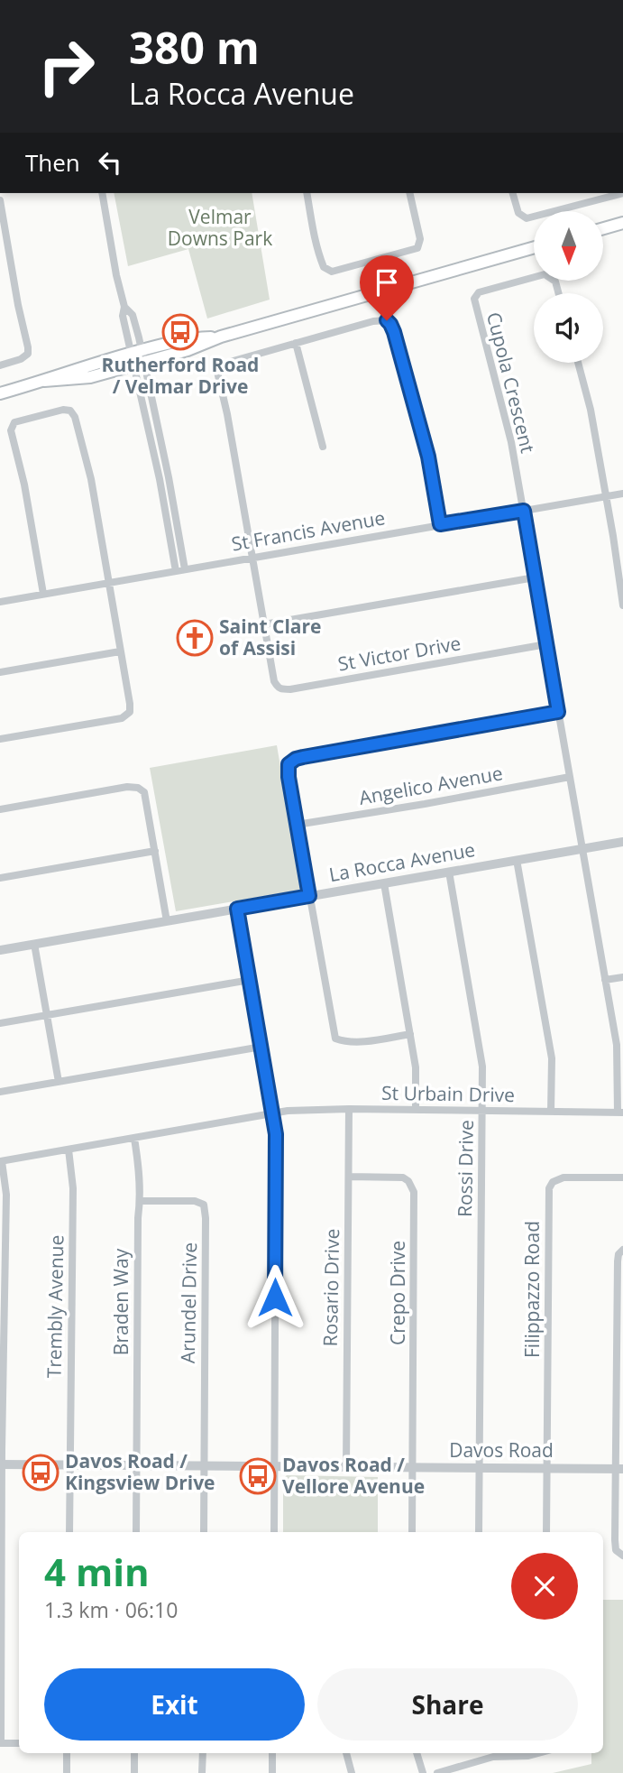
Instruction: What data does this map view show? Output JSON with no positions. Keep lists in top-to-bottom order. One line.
{"streets":{"street":["Cupola Crescent","St Francis Avenue","St Victor Drive","Angelico Avenue","La Rocca Avenue","St Urbain Drive","Rossi Drive","Rosario Drive","Filippazzo Road","Crepo Drive","Braden Way","Arundel Drive","Trembly Avenue","Davos Road"]},"crossings":[["Cupola Crescent","St Francis Avenue"],["St Francis Avenue","St Victor Drive"],["La Rocca Avenue","Rossi Drive"],["St Urbain Drive","Rossi Drive"],["St Urbain Drive","Rosario Drive"],["St Urbain Drive","Braden Way"],["St Urbain Drive","Trembly Avenue"],["Rossi Drive","Davos Road"],["Rosario Drive","Crepo Drive"],["Rosario Drive","Davos Road"],["Filippazzo Road","Davos Road"],["Crepo Drive","Davos Road"],["Braden Way","Arundel Drive"],["Braden Way","Davos Road"],["Arundel Drive","Davos Road"],["Trembly Avenue","Davos Road"]],"parks":["Velmar Downs Park"],"places":{"bus stop":["Rutherford Road / Velmar Drive","Davos Road / Kingsview Drive","Davos Road / Vellore Avenue"],"church":["Saint Clare of Assisi"]},"north":"bottom","page":{"turn":["380 m","La Rocca Avenue"],"then":"Then","heading":["4 min","1.3 km · 06:10"],"buttons":["Exit","Share"]}}
